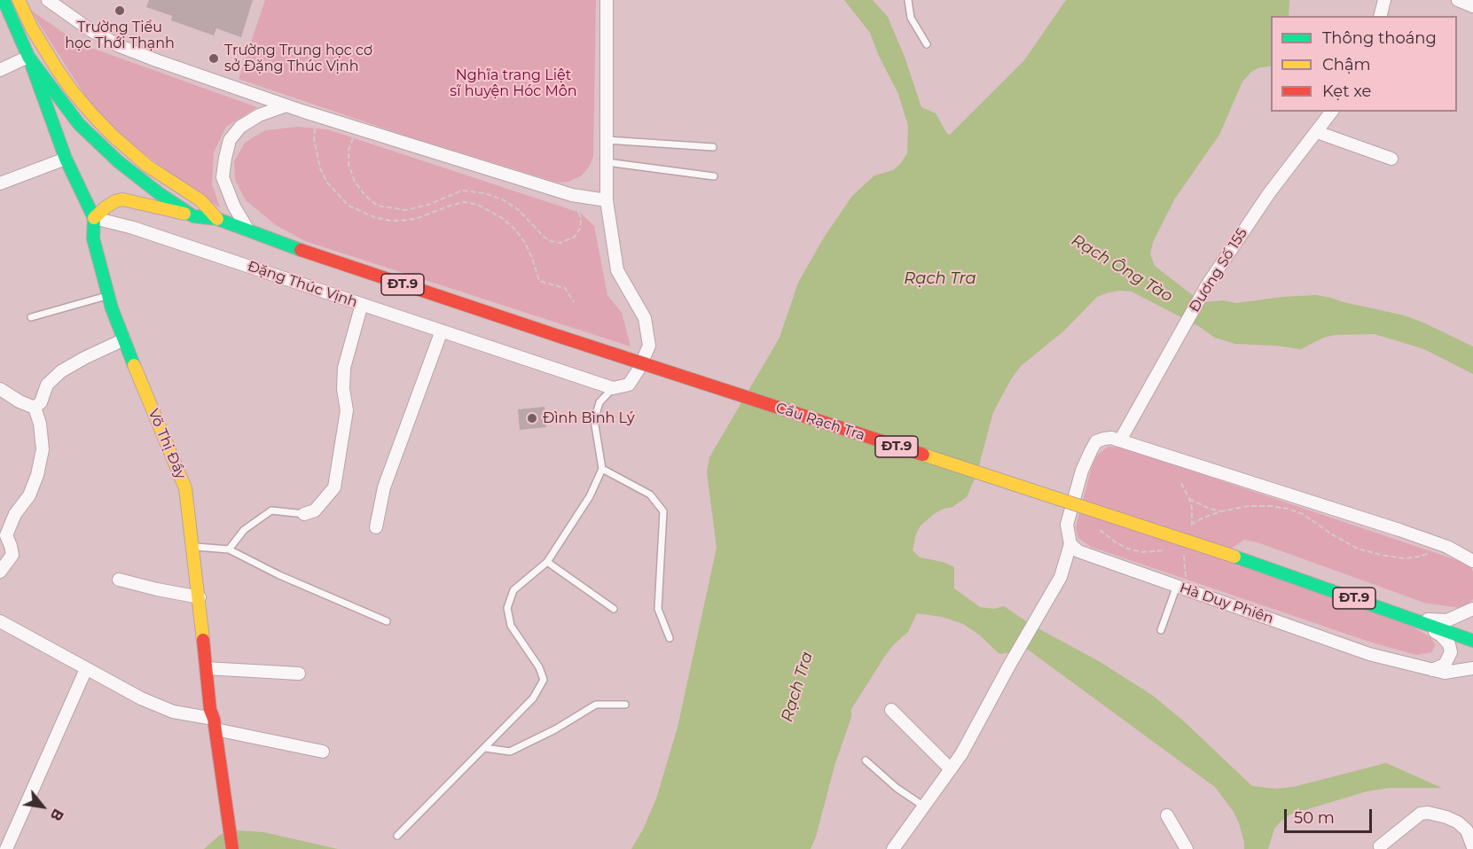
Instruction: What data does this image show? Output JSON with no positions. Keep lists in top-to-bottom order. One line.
{"streets":{"main road":["ĐT.9","Cầu Rạch Tra","Võ Thị Đầy"],"street":["Đương Số 155","Đặng Thúc Vịnh","Hà Duy Phiên"]},"crossings":[["Đặng Thúc Vịnh","Võ Thị Đầy"],["ĐT.9","Cầu Rạch Tra"],["ĐT.9","Võ Thị Đầy"]],"water":["Rạch Ông Tào","Rạch Tra"],"parks":["Nghĩa trang Liệt sĩ huyện Hóc Môn"],"places":["Trường Tiểu học Thới Thạnh","Trường Trung học cơ sở Đặng Thúc Vịnh","Đình Bình Lý"],"legend":["Thông thoáng","Chậm","Kẹt xe"],"scale_bar":"50 m","north":"bottom right"}
